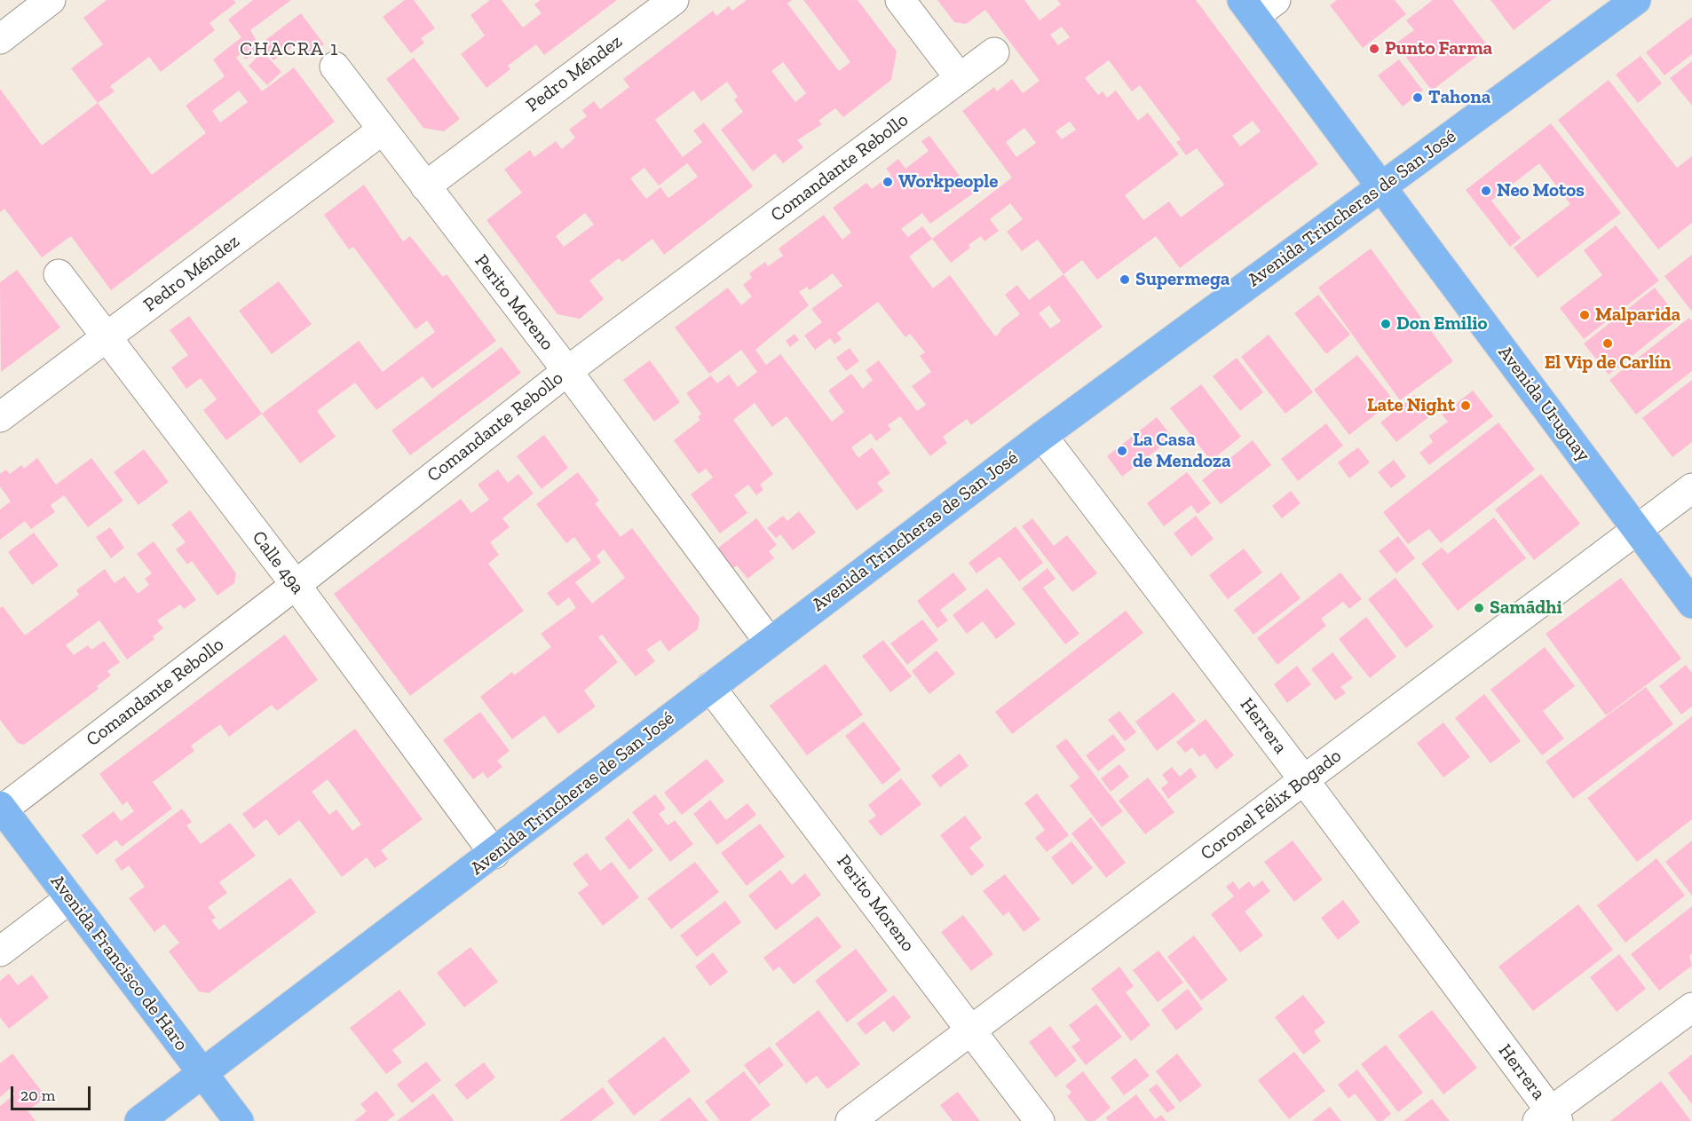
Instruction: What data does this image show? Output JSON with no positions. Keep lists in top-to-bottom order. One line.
{"streets":{"main road":["Avenida Trincheras de San José","Avenida Uruguay","Avenida Francisco de Haro"],"street":["Pedro Méndez","Comandante Rebollo","Perito Moreno","Calle 49a","Herrera","Coronel Félix Bogado"]},"crossings":[["Pedro Méndez","Perito Moreno"],["Pedro Méndez","Calle 49a"],["Comandante Rebollo","Perito Moreno"],["Comandante Rebollo","Calle 49a"],["Comandante Rebollo","Avenida Francisco de Haro"],["Avenida Trincheras de San José","Perito Moreno"],["Avenida Trincheras de San José","Avenida Uruguay"],["Avenida Trincheras de San José","Calle 49a"],["Avenida Trincheras de San José","Herrera"],["Avenida Trincheras de San José","Avenida Francisco de Haro"],["Perito Moreno","Coronel Félix Bogado"],["Avenida Uruguay","Coronel Félix Bogado"],["Herrera","Coronel Félix Bogado"]],"districts":["CHACRA 1"],"places":["Punto Farma","Tahona","Workpeople","Neo Motos","Supermega","Malparida","Don Emilio","El Vip de Carlín","Late Night","La Casa de Mendoza","Samãdhi"],"scale_bar":"20 m"}
